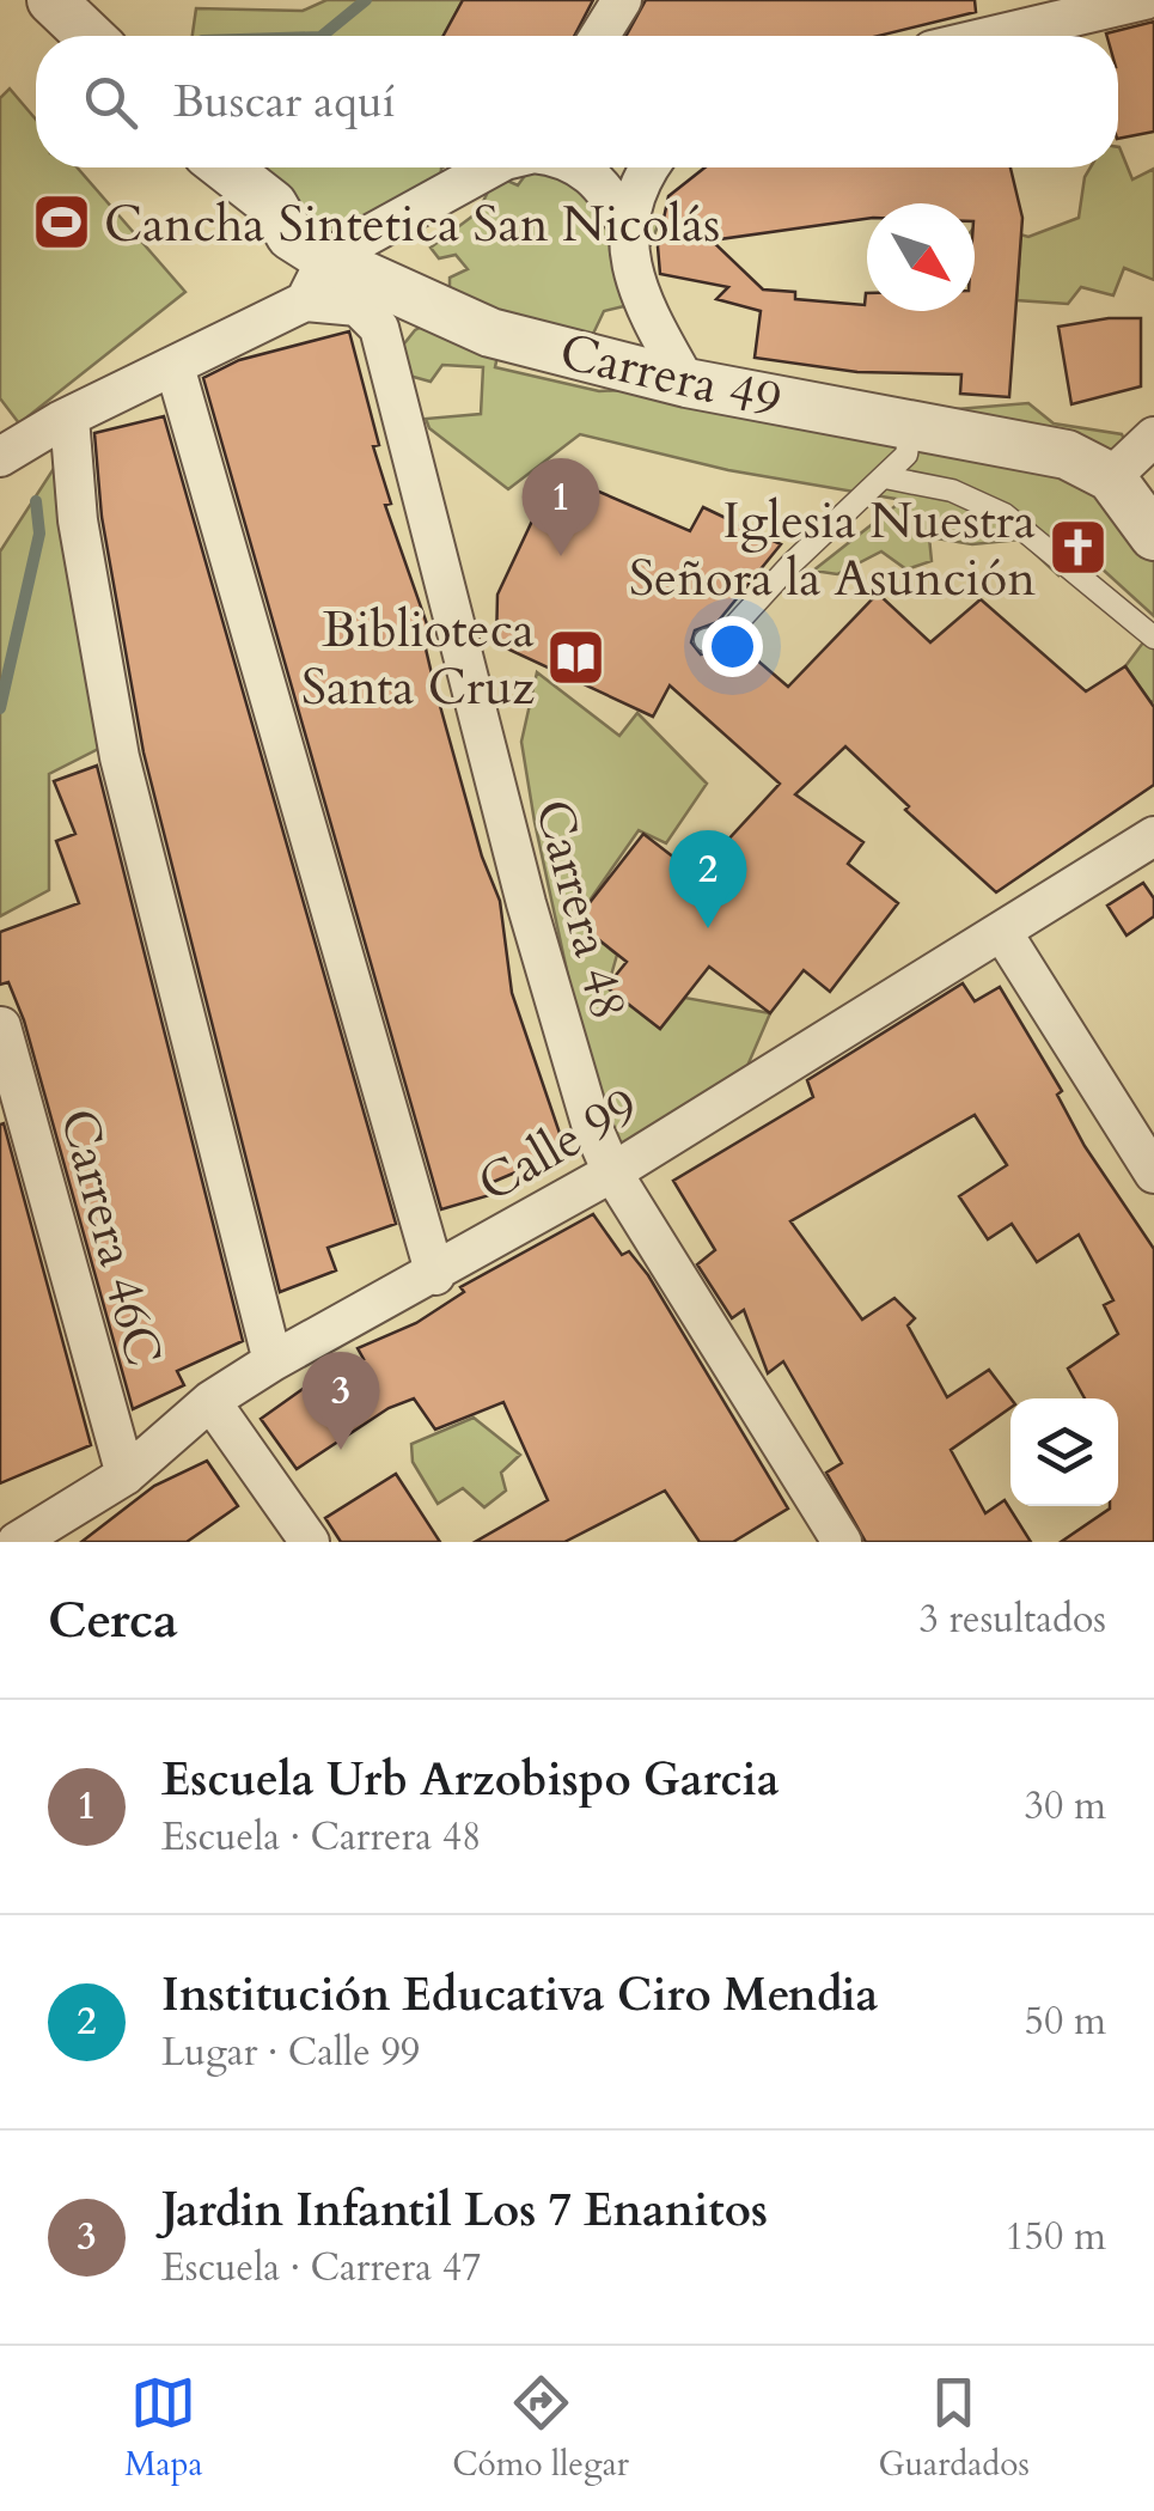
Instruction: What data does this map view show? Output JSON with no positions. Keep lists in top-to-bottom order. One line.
{"streets":{"street":["Carrera 49","Carrera 48","Calle 99","Carrera 46C"]},"crossings":[["Carrera 48","Calle 99"],["Calle 99","Carrera 46C"]],"places":{"sports":["Cancha Sintetica San Nicolás"],"church":["Iglesia Nuestra Señora la Asunción"],"library":["Biblioteca Santa Cruz"]},"north":"bottom right","page":{"search":"Buscar aquí","pins":["1","2","3"],"heading":["Cerca","3 resultados"],"list":[{"mark":"1","name":"Escuela Urb Arzobispo Garcia","note":"Escuela · Carrera 48","value":"30 m"},{"mark":"2","name":"Institución Educativa Ciro Mendia","note":"Lugar · Calle 99","value":"50 m"},{"mark":"3","name":"Jardin Infantil Los 7 Enanitos","note":"Escuela · Carrera 47","value":"150 m"}],"nav":["Mapa","Cómo llegar","Guardados"]}}
